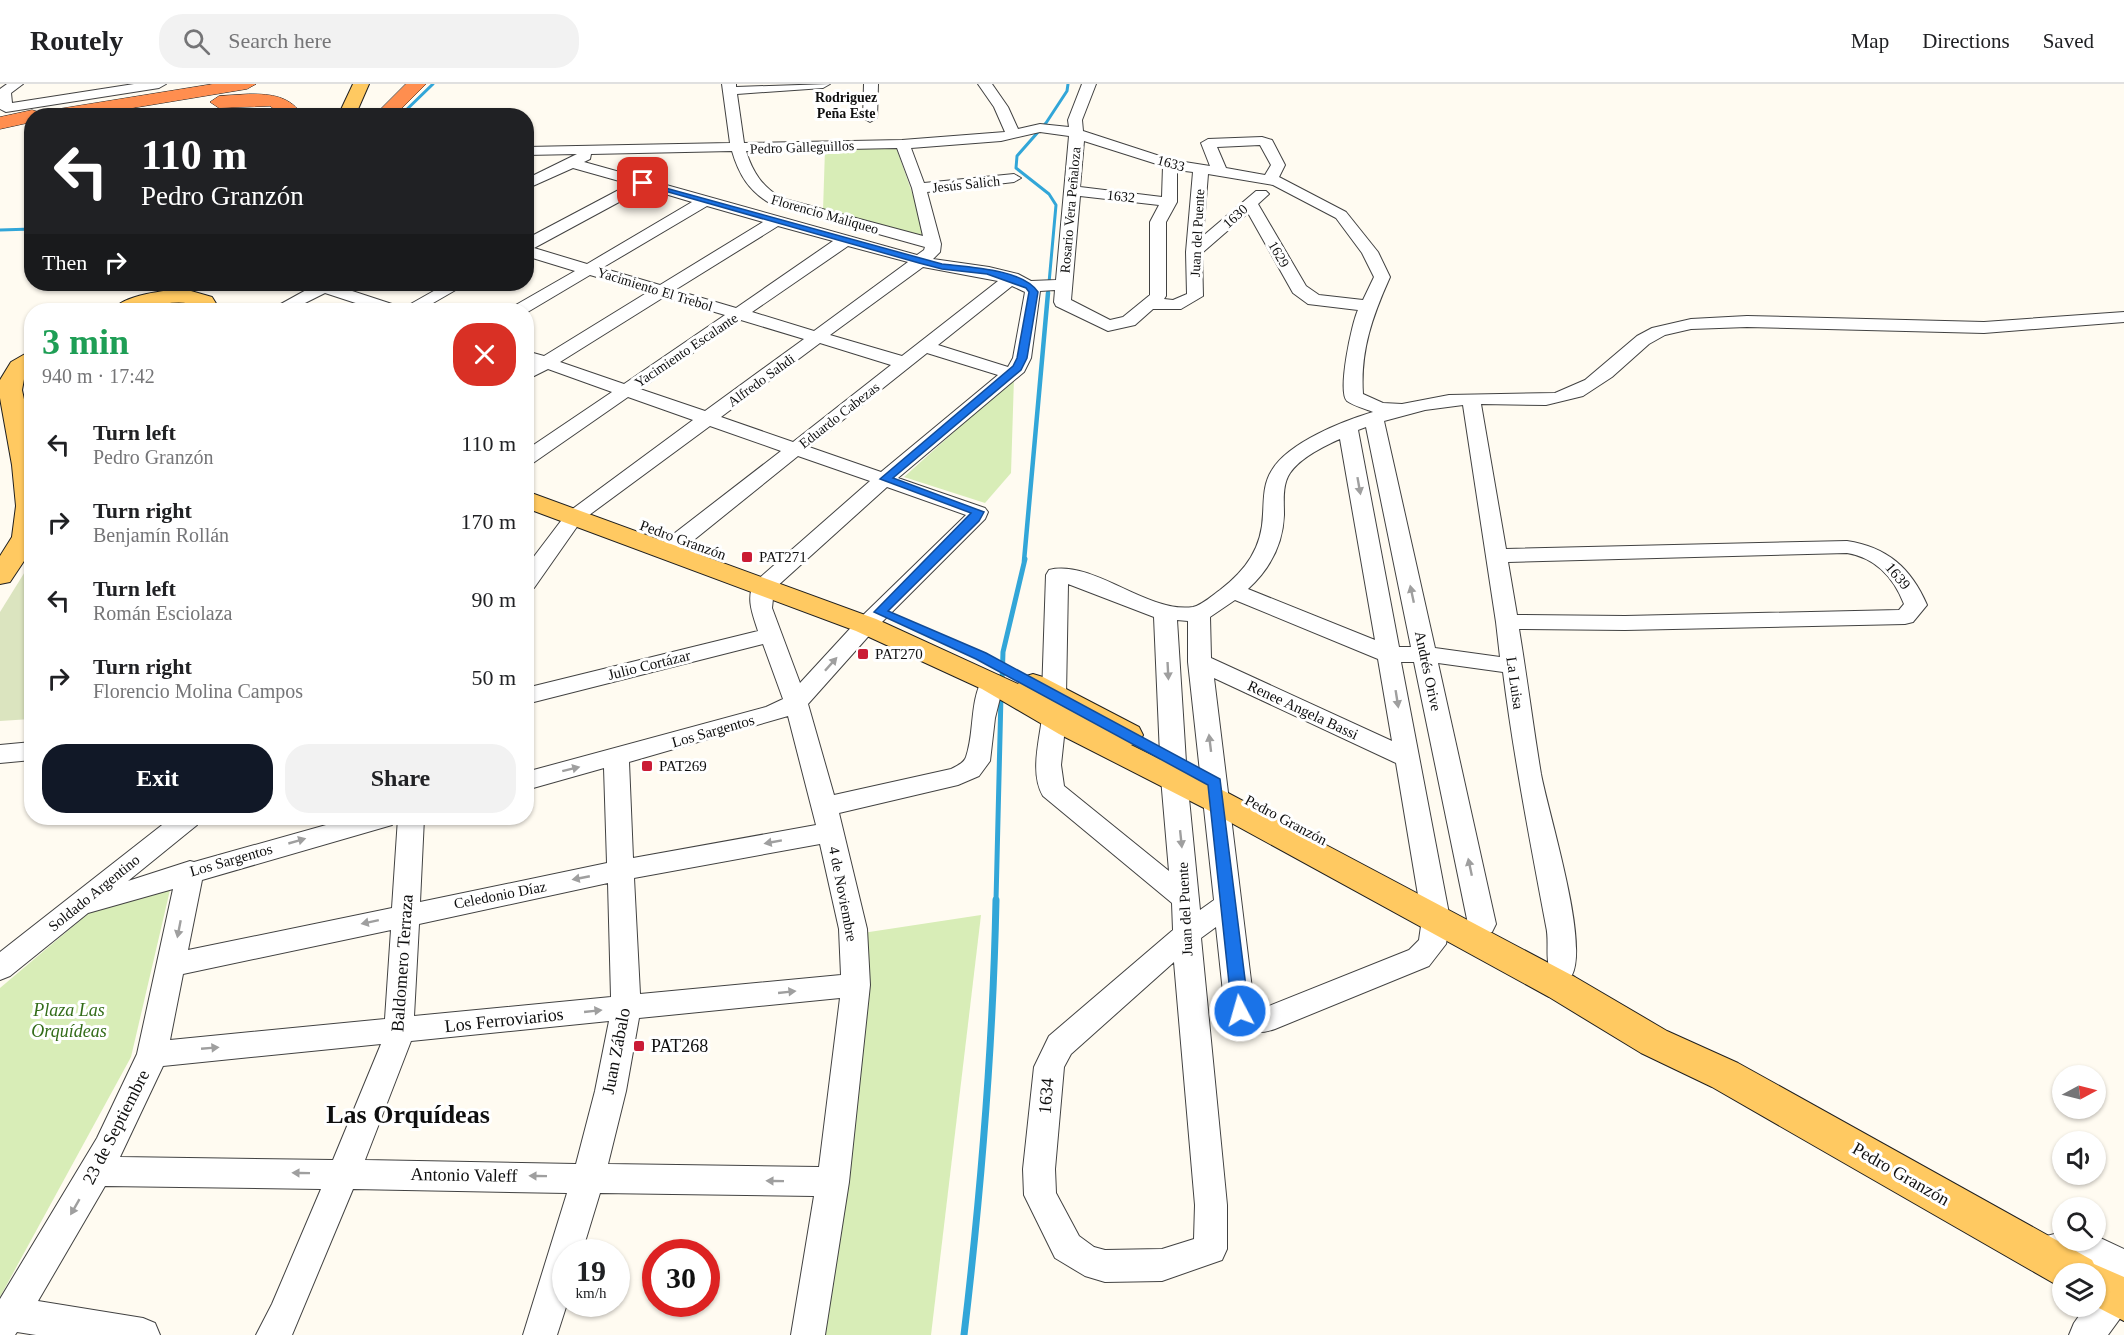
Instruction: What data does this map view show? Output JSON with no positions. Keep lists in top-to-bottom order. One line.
{"streets":{"main road":["Pedro Granzón"],"street":["Pedro Galleguillos","1633","Jesús Salich","1632","Rosario Vera Peñaloza","Florencio Maliqueo","1630","Juan del Puente","1629","Yacimiento El Trebol","Yacimiento Escalante","Alfredo Sahdi","Eduardo Cabezas","1639","Julio Cortázar","Andrés Orive","La Luisa","Renee Angela Bassi","Los Sargentos","Soldado Argentino","4 de Noviembre","Celedonio Díaz","Baldomero Terraza","Los Ferroviarios","Juan Zábalo","1634","23 de Septiembre","Antonio Valeff"]},"crossings":[["Pedro Galleguillos","1633"],["Pedro Galleguillos","Rosario Vera Peñaloza"],["Pedro Galleguillos","Florencio Maliqueo"],["1633","Rosario Vera Peñaloza"],["1633","1630"],["1633","Juan del Puente"],["1633","1629"],["1632","Rosario Vera Peñaloza"],["1632","Juan del Puente"],["Rosario Vera Peñaloza","Juan del Puente"],["Florencio Maliqueo","Alfredo Sahdi"],["1630","Juan del Puente"],["1630","1629"],["Juan del Puente","Pedro Granzón"],["Juan del Puente","1634"],["Yacimiento El Trebol","Yacimiento Escalante"],["Yacimiento El Trebol","Alfredo Sahdi"],["Yacimiento El Trebol","Eduardo Cabezas"],["Alfredo Sahdi","Pedro Granzón"],["Eduardo Cabezas","Pedro Granzón"],["Pedro Granzón","Andrés Orive"],["Pedro Granzón","La Luisa"],["Pedro Granzón","Los Sargentos"],["Pedro Granzón","4 de Noviembre"],["Pedro Granzón","Celedonio Díaz"],["1639","La Luisa"],["Julio Cortázar","4 de Noviembre"],["Los Sargentos","Soldado Argentino"],["Los Sargentos","4 de Noviembre"],["Los Sargentos","Juan Zábalo"],["Los Sargentos","23 de Septiembre"],["4 de Noviembre","Celedonio Díaz"],["4 de Noviembre","Los Ferroviarios"],["4 de Noviembre","Antonio Valeff"],["Celedonio Díaz","Baldomero Terraza"],["Celedonio Díaz","Juan Zábalo"],["Celedonio Díaz","23 de Septiembre"],["Baldomero Terraza","Los Ferroviarios"],["Baldomero Terraza","Antonio Valeff"],["Los Ferroviarios","Juan Zábalo"],["Los Ferroviarios","23 de Septiembre"],["Juan Zábalo","Antonio Valeff"],["23 de Septiembre","Antonio Valeff"]],"one_way":["Los Sargentos","Celedonio Díaz","Los Ferroviarios","23 de Septiembre","Antonio Valeff"],"districts":["Rodriguez Peña Este","Las Orquídeas"],"parks":["Plaza Las Orquídeas"],"places":{"transit":["PAT271","PAT270","PAT269","PAT268"]},"north":"right","page":{"header":"Routely","search":"Search here","nav":["Map","Directions","Saved"],"turn":["110 m","Pedro Granzón"],"then":"Then","heading":["3 min","940 m · 17:42"],"list":[{"name":"Turn left","note":"Pedro Granzón","value":"110 m"},{"name":"Turn right","note":"Benjamín Rollán","value":"170 m"},{"name":"Turn left","note":"Román Esciolaza","value":"90 m"},{"name":"Turn right","note":"Florencio Molina Campos","value":"50 m"}],"buttons":["Exit","Share"],"speed":"19 km/h","limit":"30"}}
